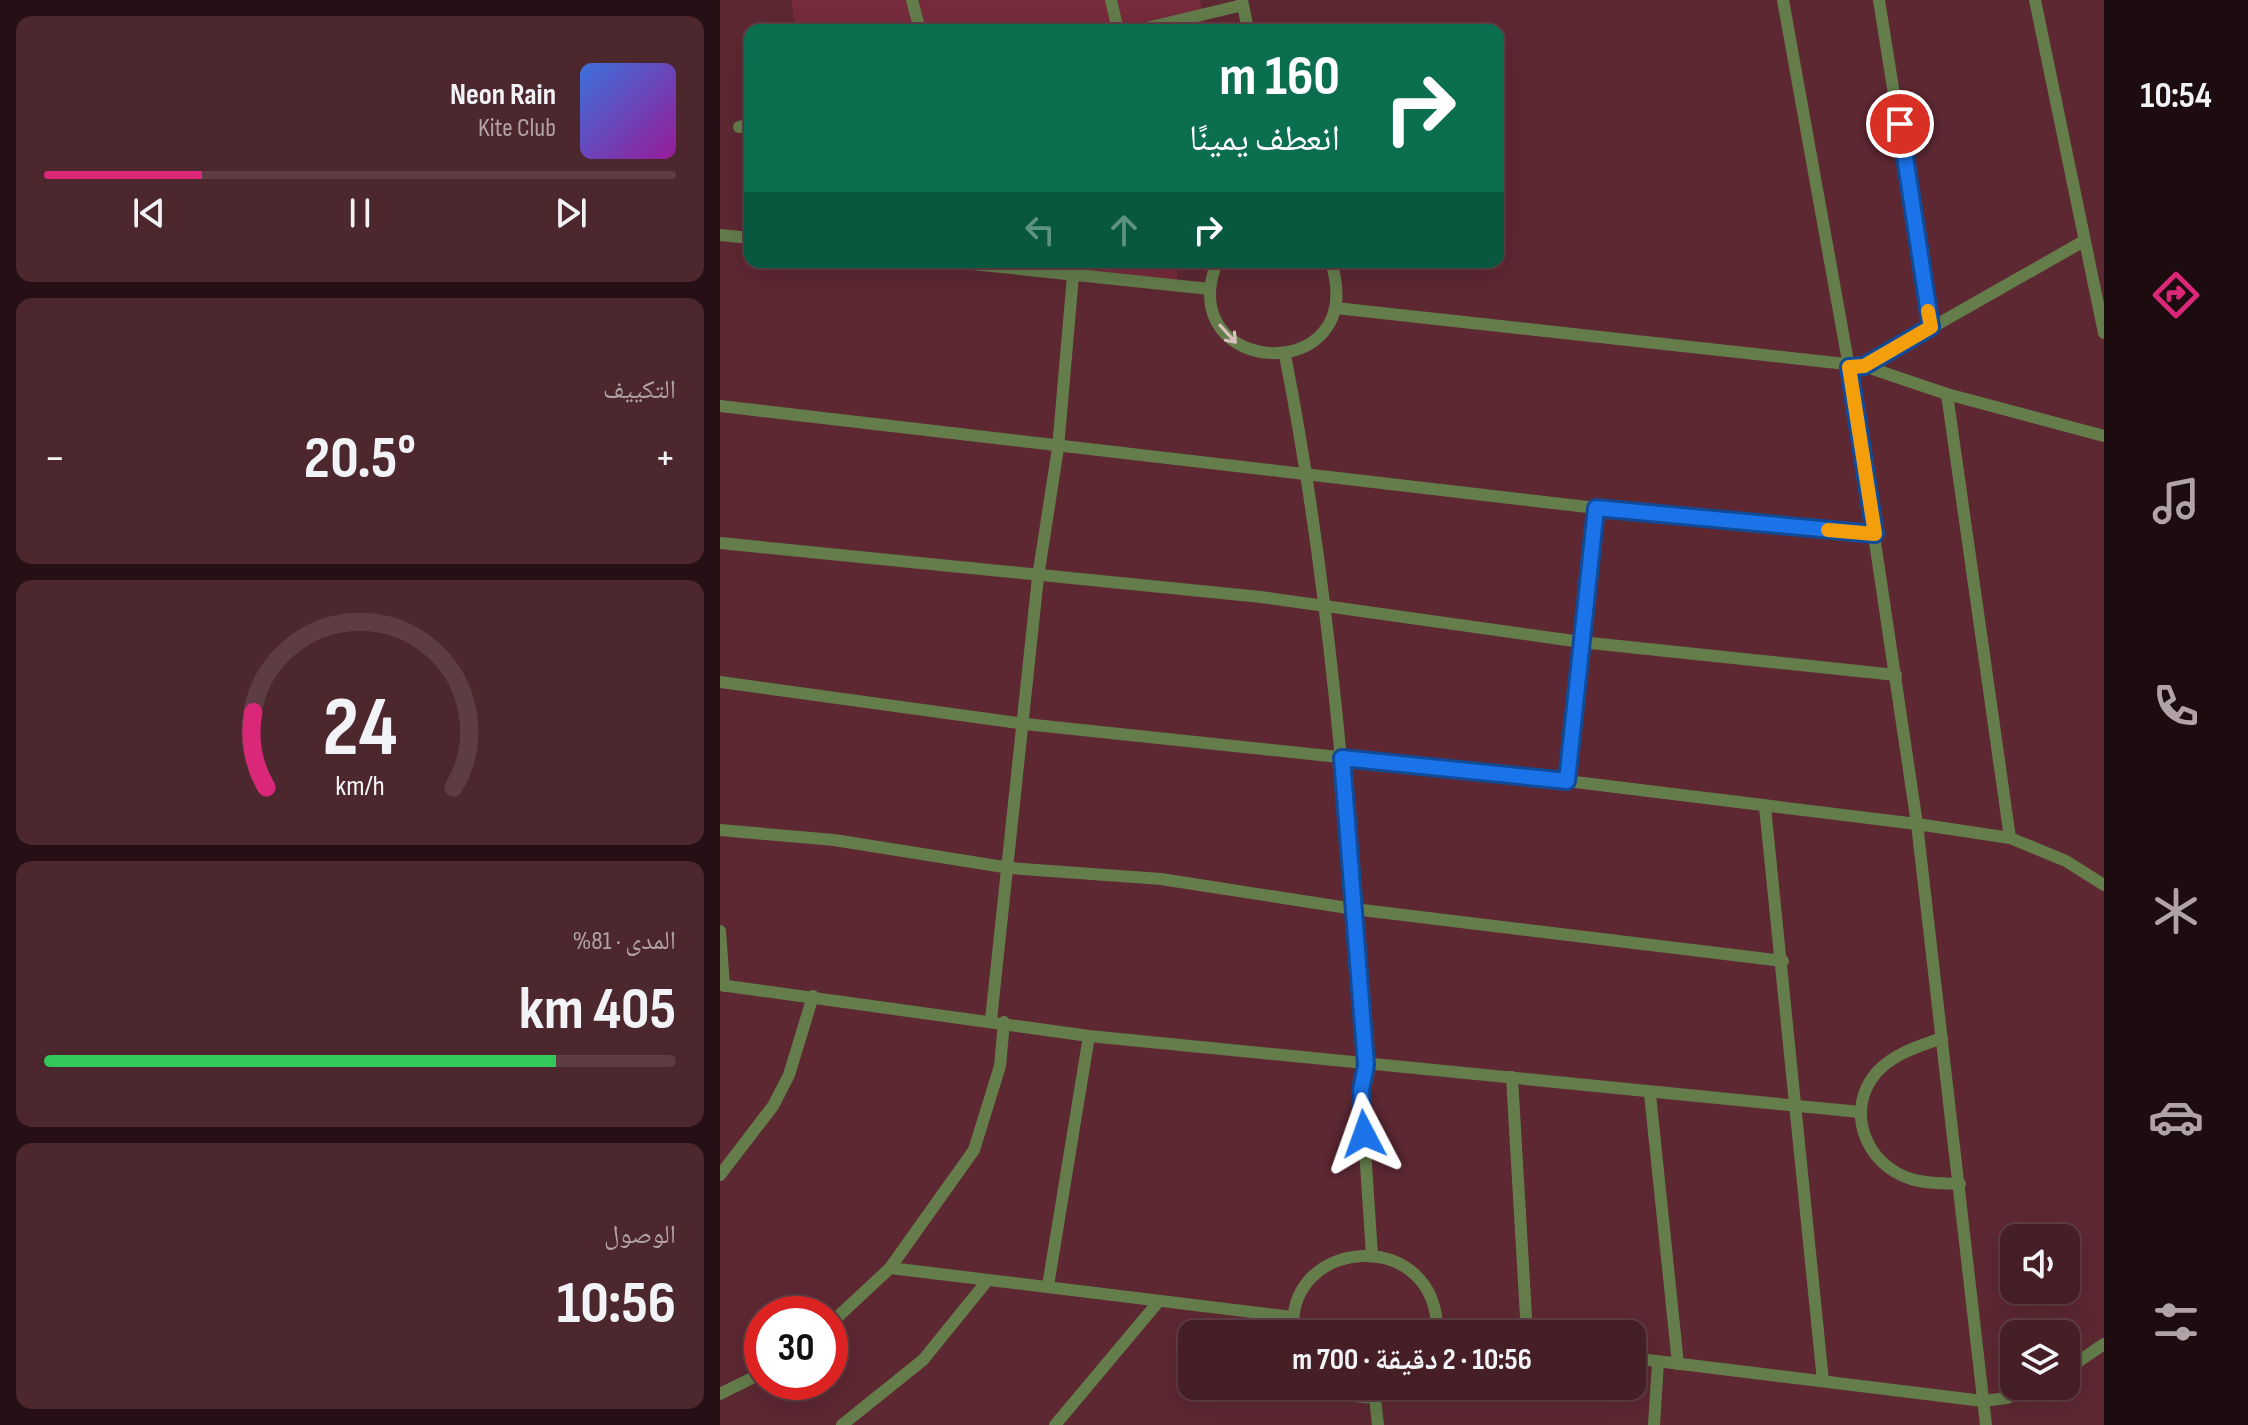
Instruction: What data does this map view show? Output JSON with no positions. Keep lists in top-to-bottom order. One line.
{"page":{"tabs":"10:54","turn":["160 m","انعطف يمينًا"],"song":["Neon Rain","Kite Club"],"tile":["التكييف",["المدى · 81%","405 km"],["الوصول","10:56"]],"heat":["−","20.5°","+"],"limit":"30","trip":"10:56 · 2 دقيقة · 700 m","gauge":["24","km/h"]}}
